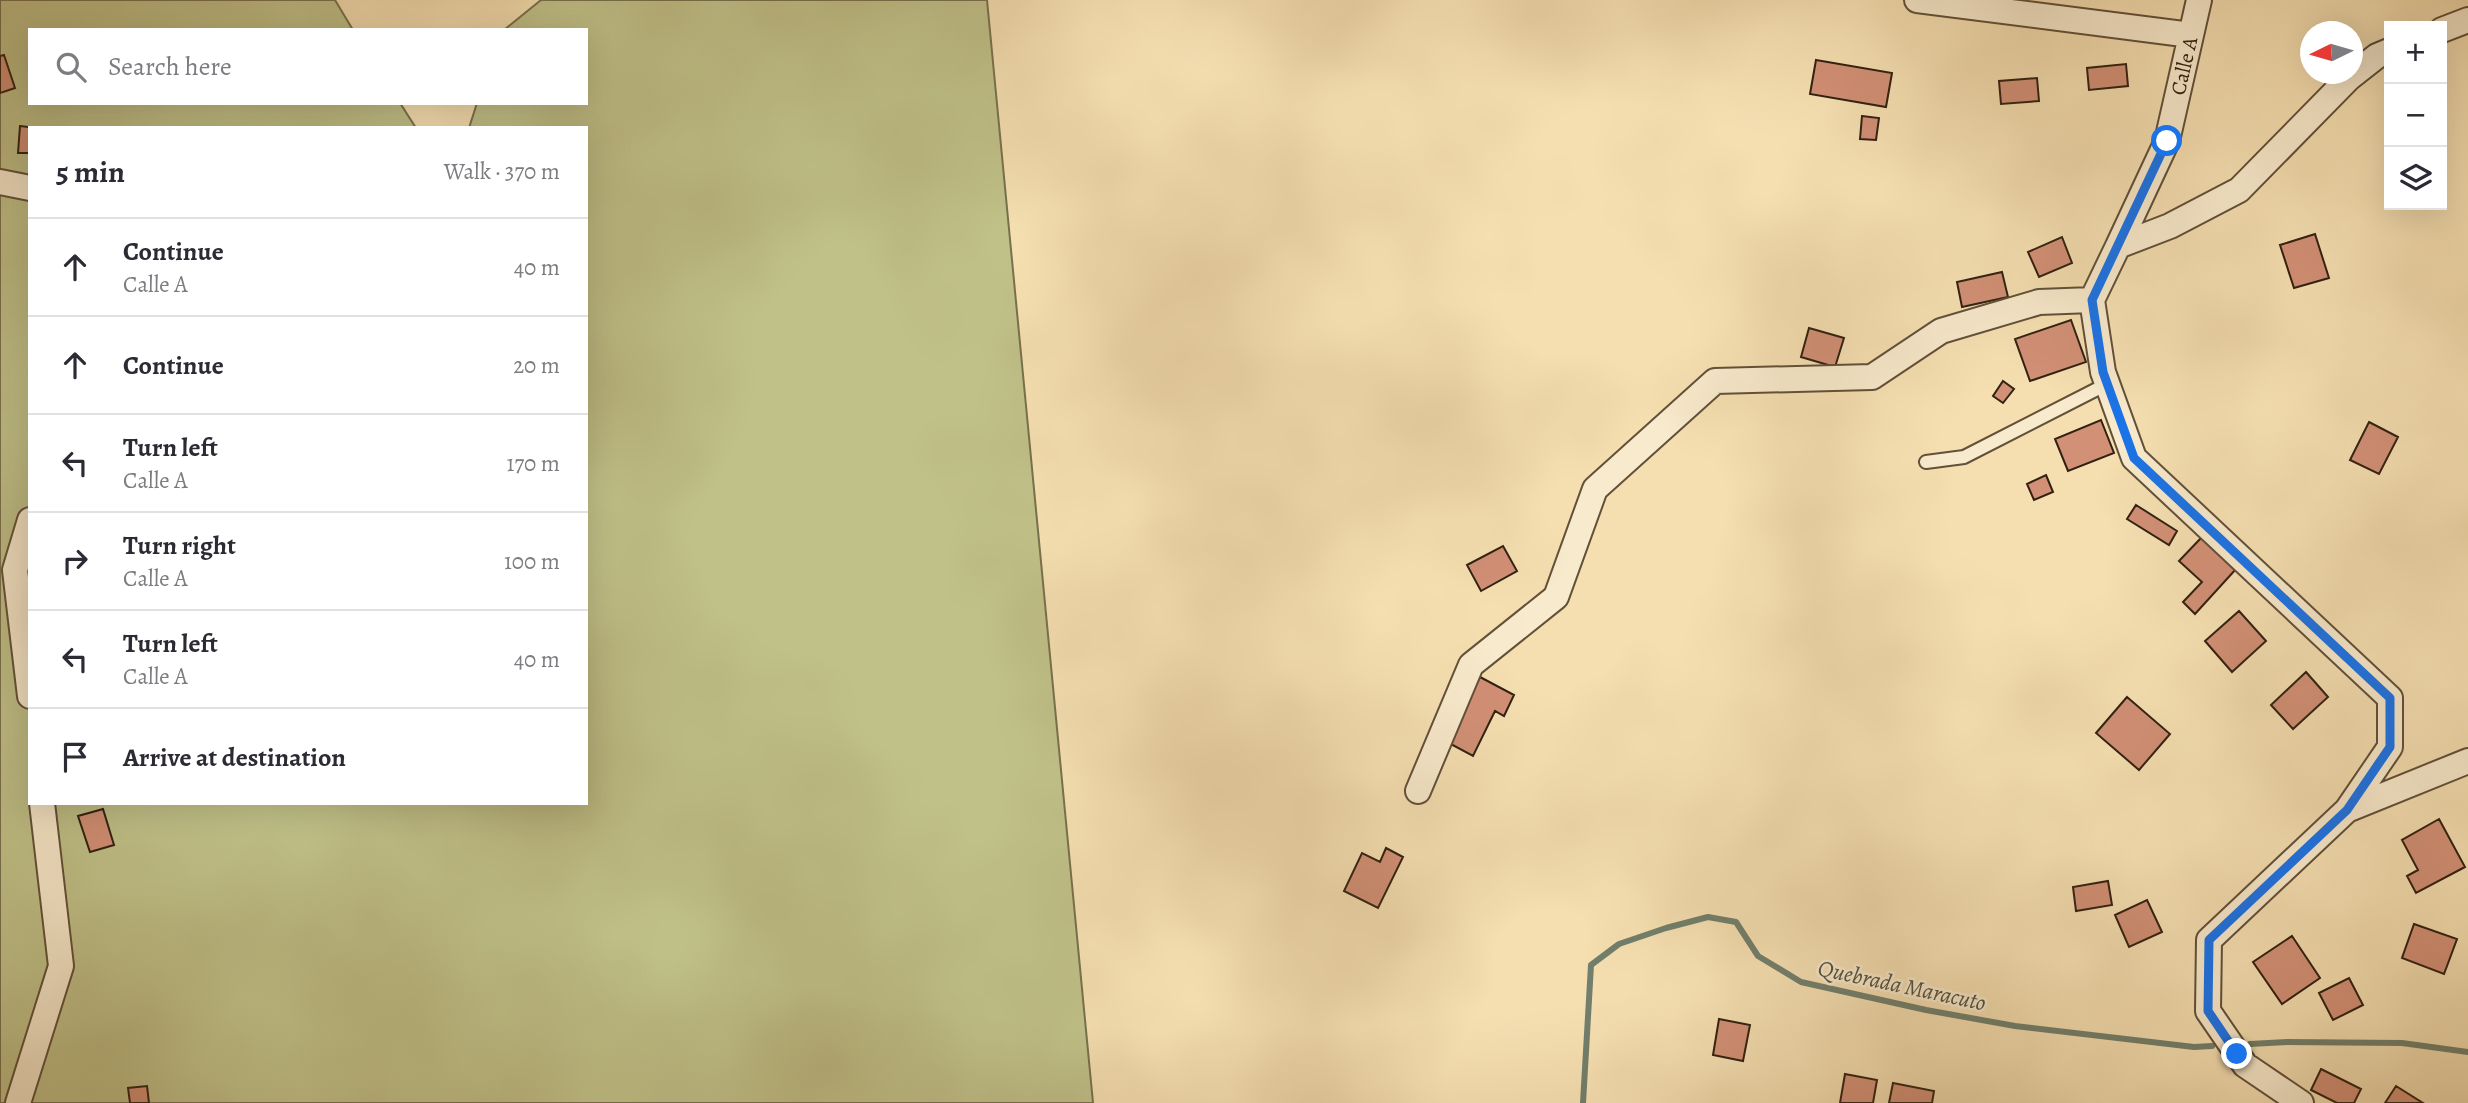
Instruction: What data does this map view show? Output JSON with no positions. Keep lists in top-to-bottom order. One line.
{"streets":{"street":["Calle A"]},"water":["Quebrada Maracuto"],"north":"left","page":{"map_buttons":["+","−"],"search":"Search here","heading":["5 min","Walk · 370 m"],"list":[["Continue","Calle A","40 m"],["Continue","20 m"],["Turn left","Calle A","170 m"],["Turn right","Calle A","100 m"],["Turn left","Calle A","40 m"],"Arrive at destination"]}}
